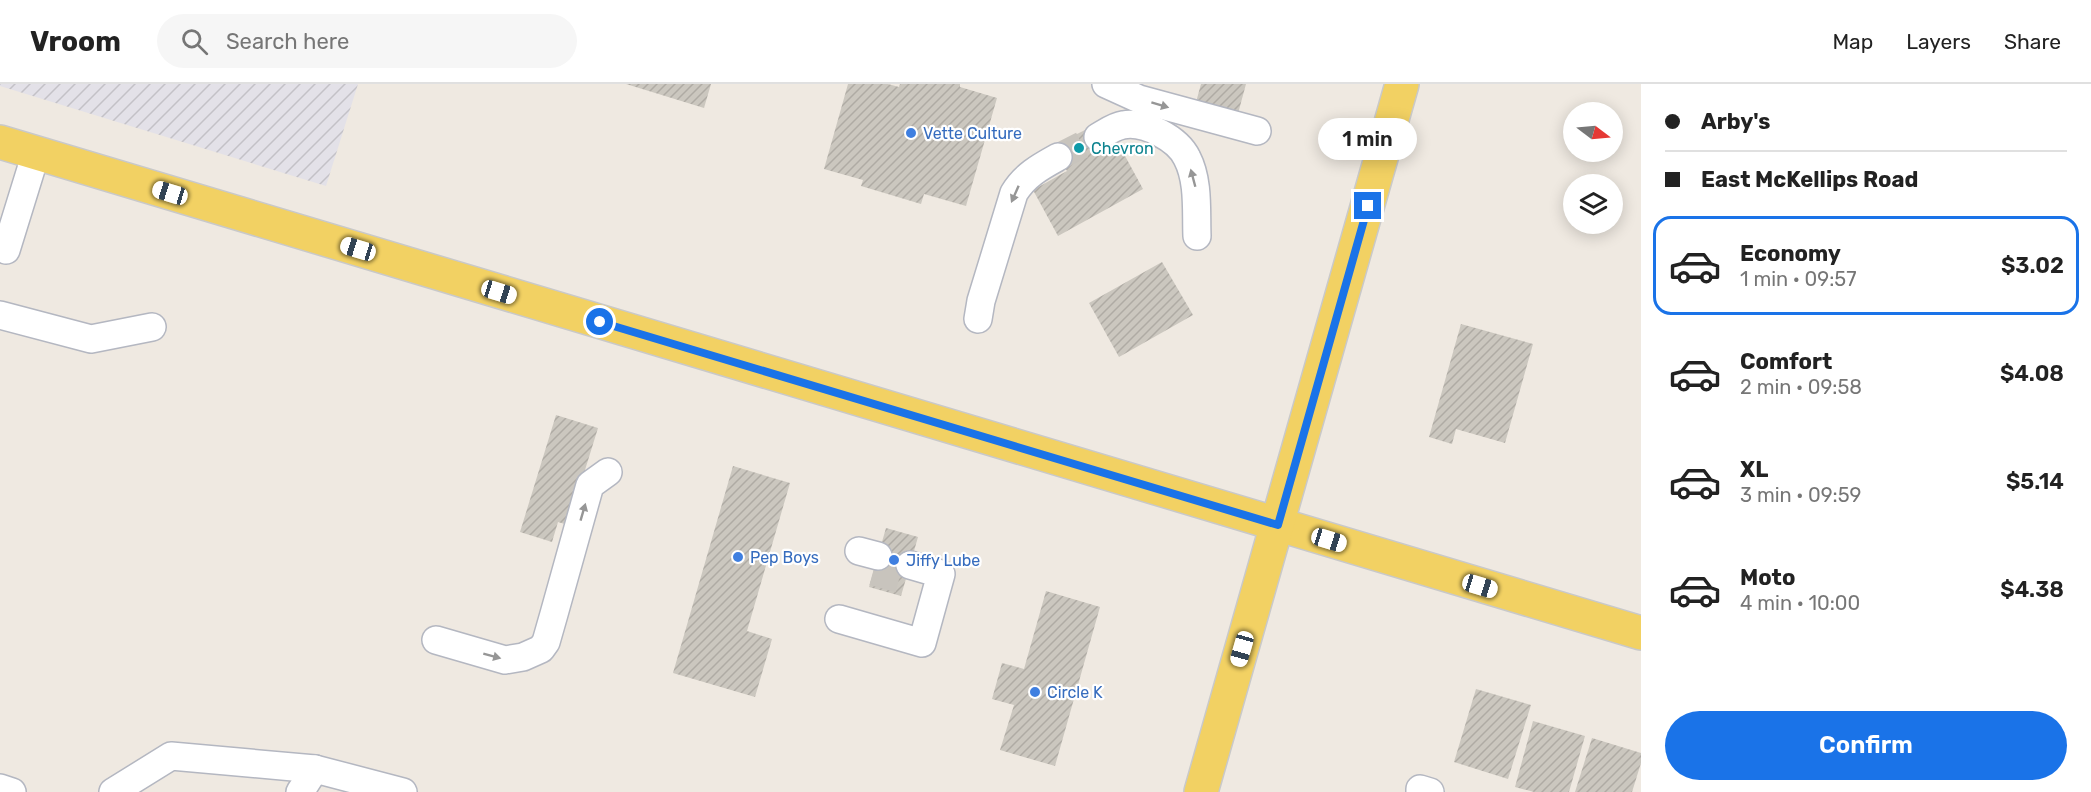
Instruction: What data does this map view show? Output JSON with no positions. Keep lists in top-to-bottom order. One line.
{"places":["Vette Culture","Chevron","Pep Boys","Jiffy Lube","Circle K"],"north":"right","page":{"header":"Vroom","search":"Search here","nav":["Map","Layers","Share"],"banner":["Arby's","East McKellips Road"],"bubble":"1 min","list":[{"name":"Economy","note":"1 min · 09:57","value":"$3.02"},{"name":"Comfort","note":"2 min · 09:58","value":"$4.08"},{"name":"XL","note":"3 min · 09:59","value":"$5.14"},{"name":"Moto","note":"4 min · 10:00","value":"$4.38"}],"buttons":"Confirm"}}
